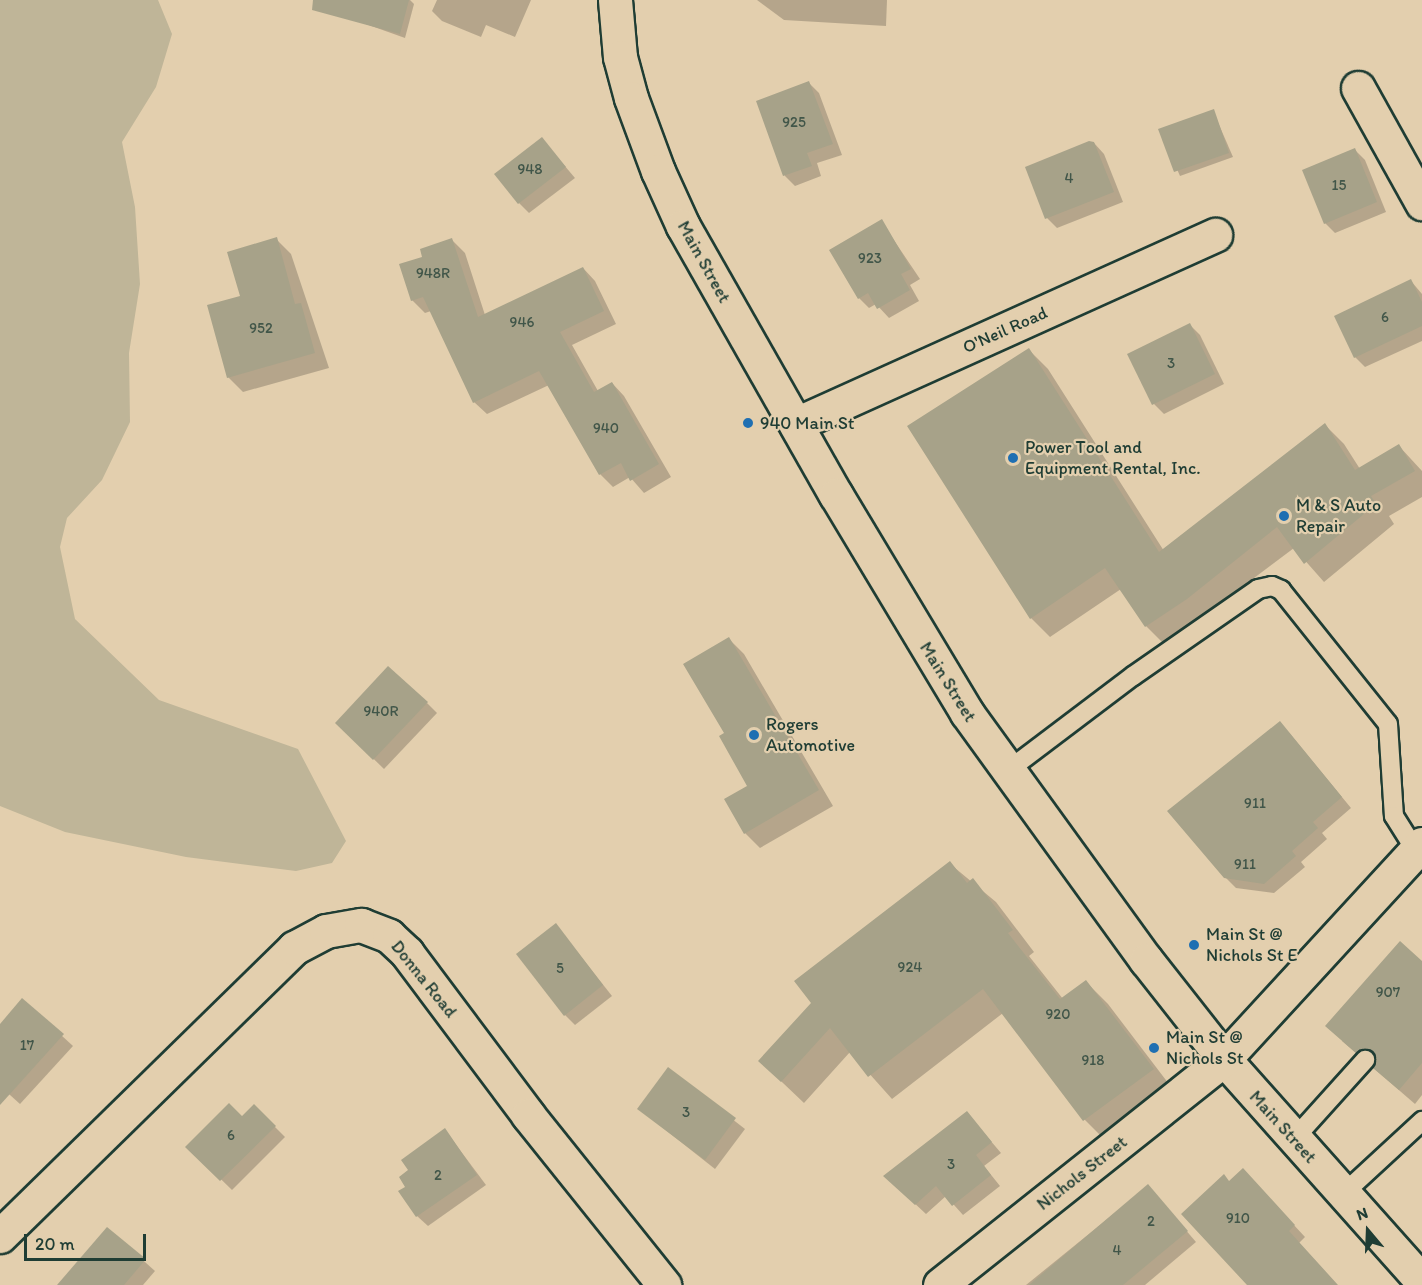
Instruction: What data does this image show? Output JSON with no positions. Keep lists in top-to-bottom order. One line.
{"streets":{"street":["Main Street","O'Neil Road","Donna Road","Nichols Street"]},"crossings":[["Main Street","O'Neil Road"],["Main Street","Nichols Street"]],"places":["940 Main St","Power Tool and Equipment Rental, Inc.","M & S Auto Repair","Rogers Automotive","Main St @ Nichols St E","Main St @ Nichols St"],"house_numbers":["925","948","4","15","923","948R","6","946","952","3","940","940R","911","911","924","5","907","920","17","918","3","6","3","2","910","2","4"],"scale_bar":"20 m","north":"top"}
